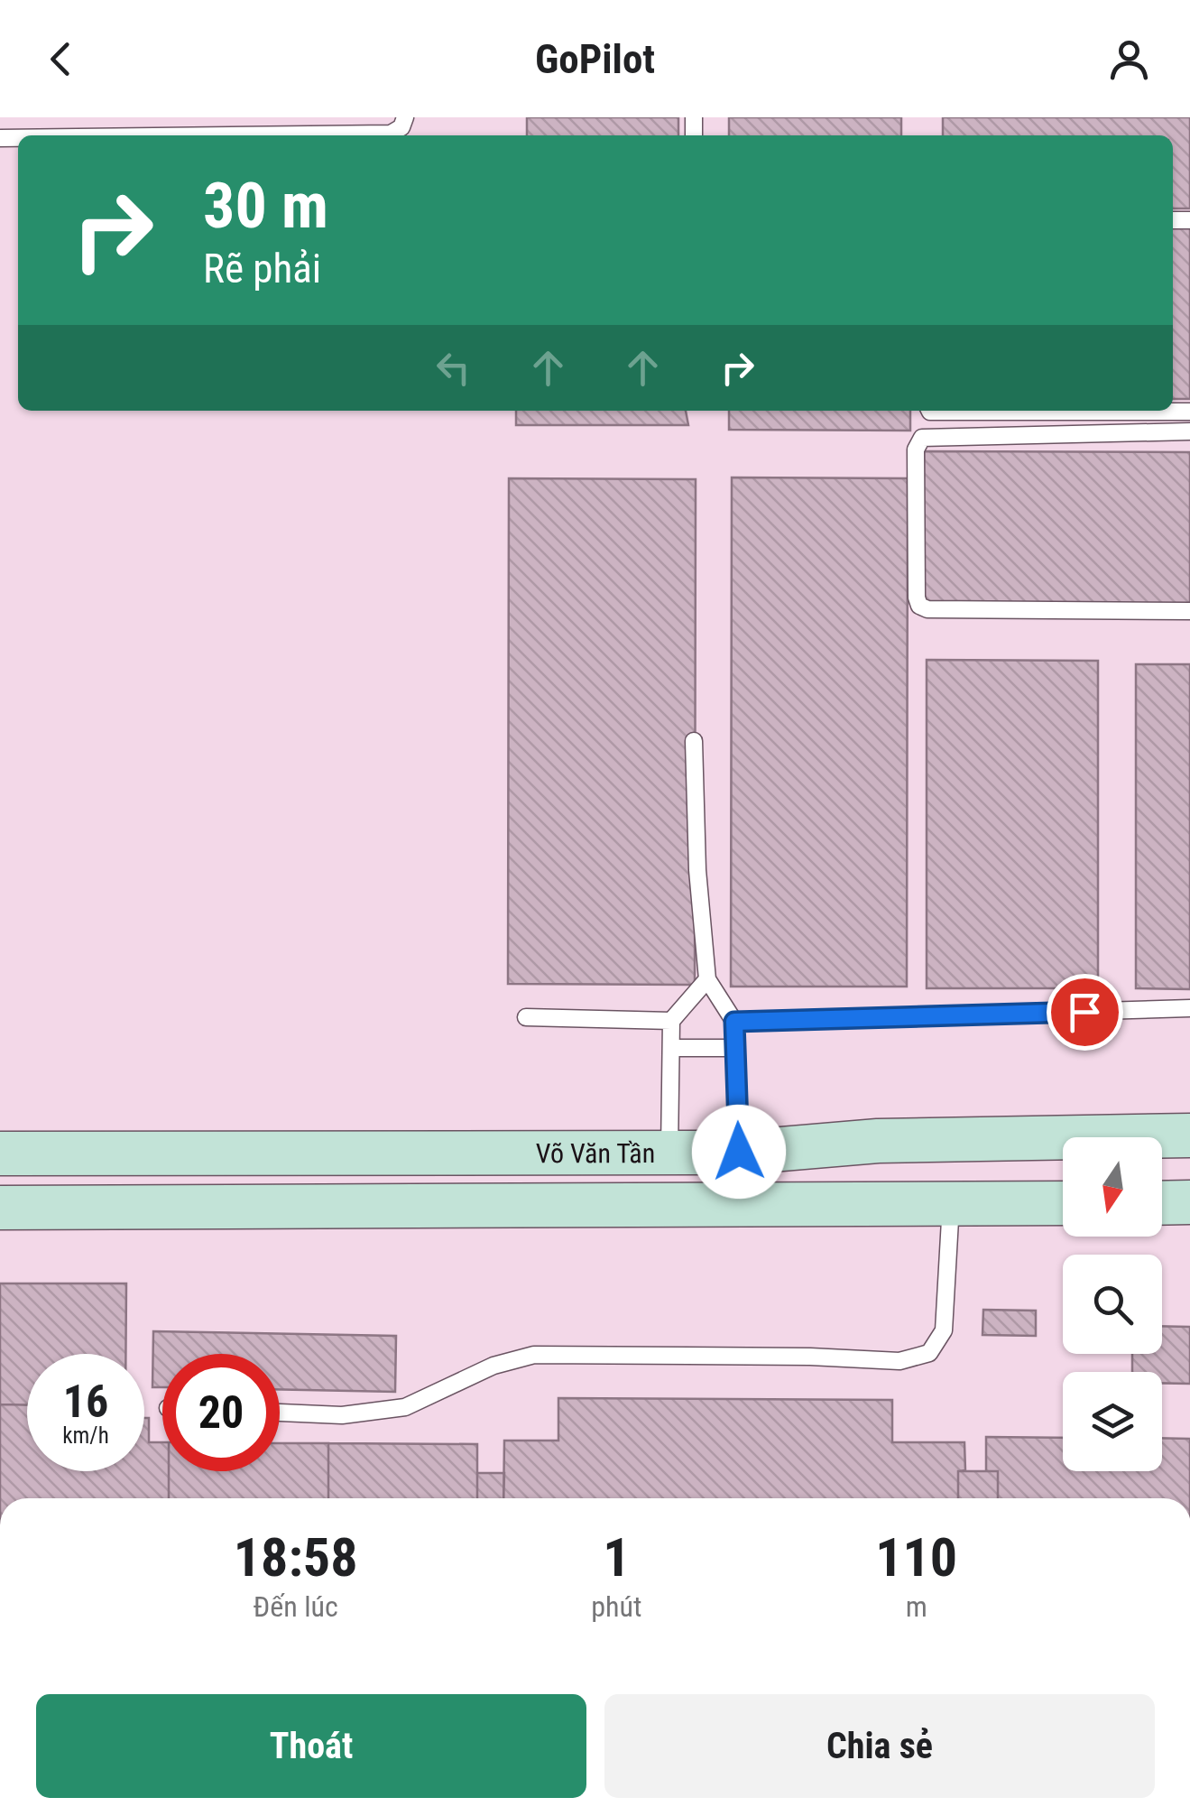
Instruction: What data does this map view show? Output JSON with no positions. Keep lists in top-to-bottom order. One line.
{"streets":{"street":["Võ Văn Tần"]},"north":"bottom","page":{"header":"GoPilot","turn":["30 m","Rẽ phải"],"speed":"16 km/h","limit":"20","eta":["18:58","Đến lúc","1","phút","110","m"],"buttons":["Thoát","Chia sẻ"]}}
